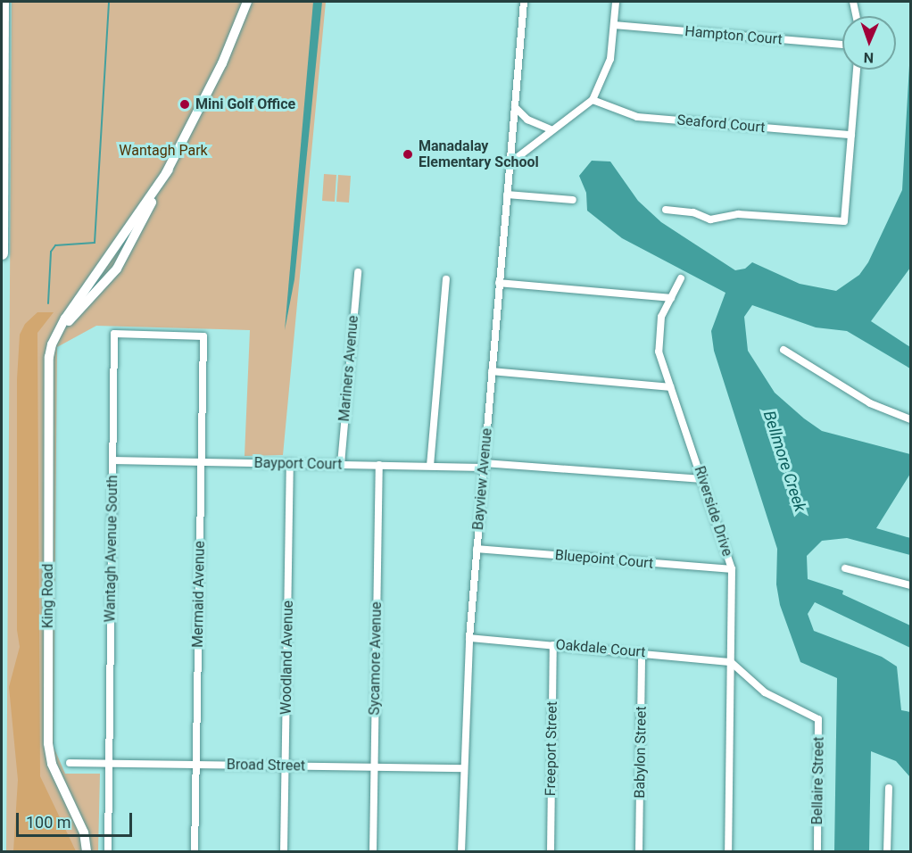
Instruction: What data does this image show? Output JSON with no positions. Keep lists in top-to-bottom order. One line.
{"streets":{"street":["Hampton Court","Seaford Court","Mariners Avenue","Bayport Court","Bayview Avenue","Riverside Drive","Wantagh Avenue South","Bluepoint Court","Mermaid Avenue","King Road","Oakdale Court","Woodland Avenue","Sycamore Avenue","Freeport Street","Babylon Street","Broad Street","Bellaire Street"]},"crossings":[["Mariners Avenue","Bayport Court"],["Bayport Court","Bayview Avenue"],["Bayport Court","Riverside Drive"],["Bayport Court","Wantagh Avenue South"],["Bayport Court","Mermaid Avenue"],["Bayport Court","Woodland Avenue"],["Bayport Court","Sycamore Avenue"],["Bayview Avenue","Bluepoint Court"],["Bayview Avenue","Oakdale Court"],["Bayview Avenue","Broad Street"],["Riverside Drive","Bluepoint Court"],["Riverside Drive","Oakdale Court"],["Riverside Drive","Bellaire Street"],["Wantagh Avenue South","Mermaid Avenue"],["Wantagh Avenue South","Broad Street"],["Mermaid Avenue","Broad Street"],["Oakdale Court","Freeport Street"],["Oakdale Court","Babylon Street"],["Oakdale Court","Bellaire Street"],["Woodland Avenue","Broad Street"],["Sycamore Avenue","Broad Street"]],"water":["Bellmore Creek"],"parks":["Wantagh Park"],"places":["Mini Golf Office","Manadalay Elementary School"],"scale_bar":"100 m","north":"bottom"}
